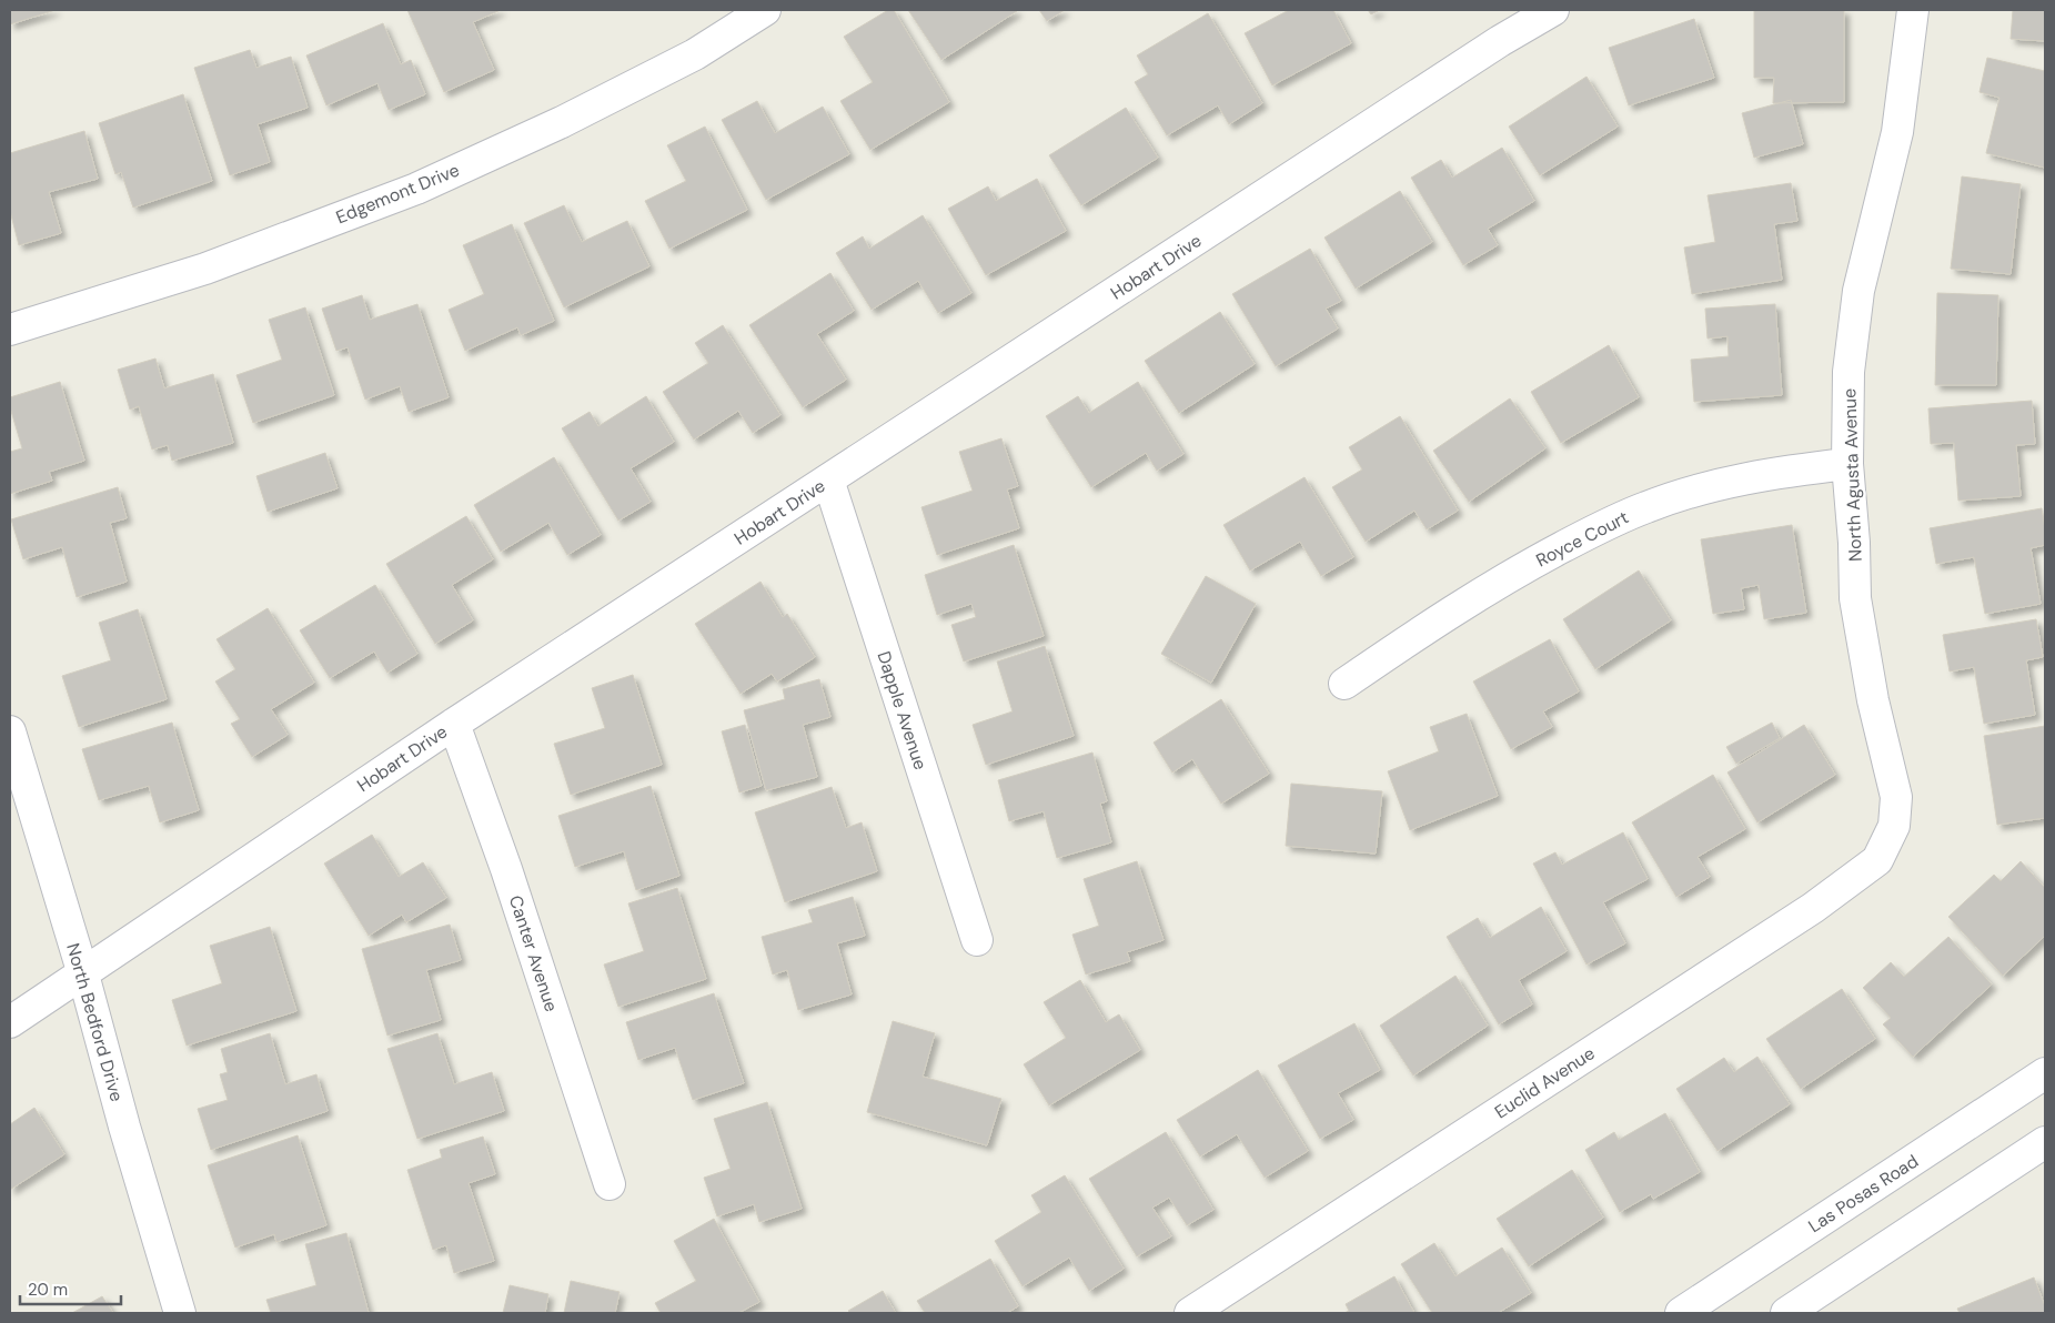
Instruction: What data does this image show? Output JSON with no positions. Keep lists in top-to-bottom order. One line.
{"streets":{"street":["Edgemont Drive","Hobart Drive","North Agusta Avenue","Royce Court","Dapple Avenue","Canter Avenue","North Bedford Drive","Euclid Avenue","Las Posas Road"]},"crossings":[["Hobart Drive","Dapple Avenue"],["Hobart Drive","Canter Avenue"],["Hobart Drive","North Bedford Drive"],["North Agusta Avenue","Royce Court"],["North Agusta Avenue","Euclid Avenue"]],"scale_bar":"20 m"}
